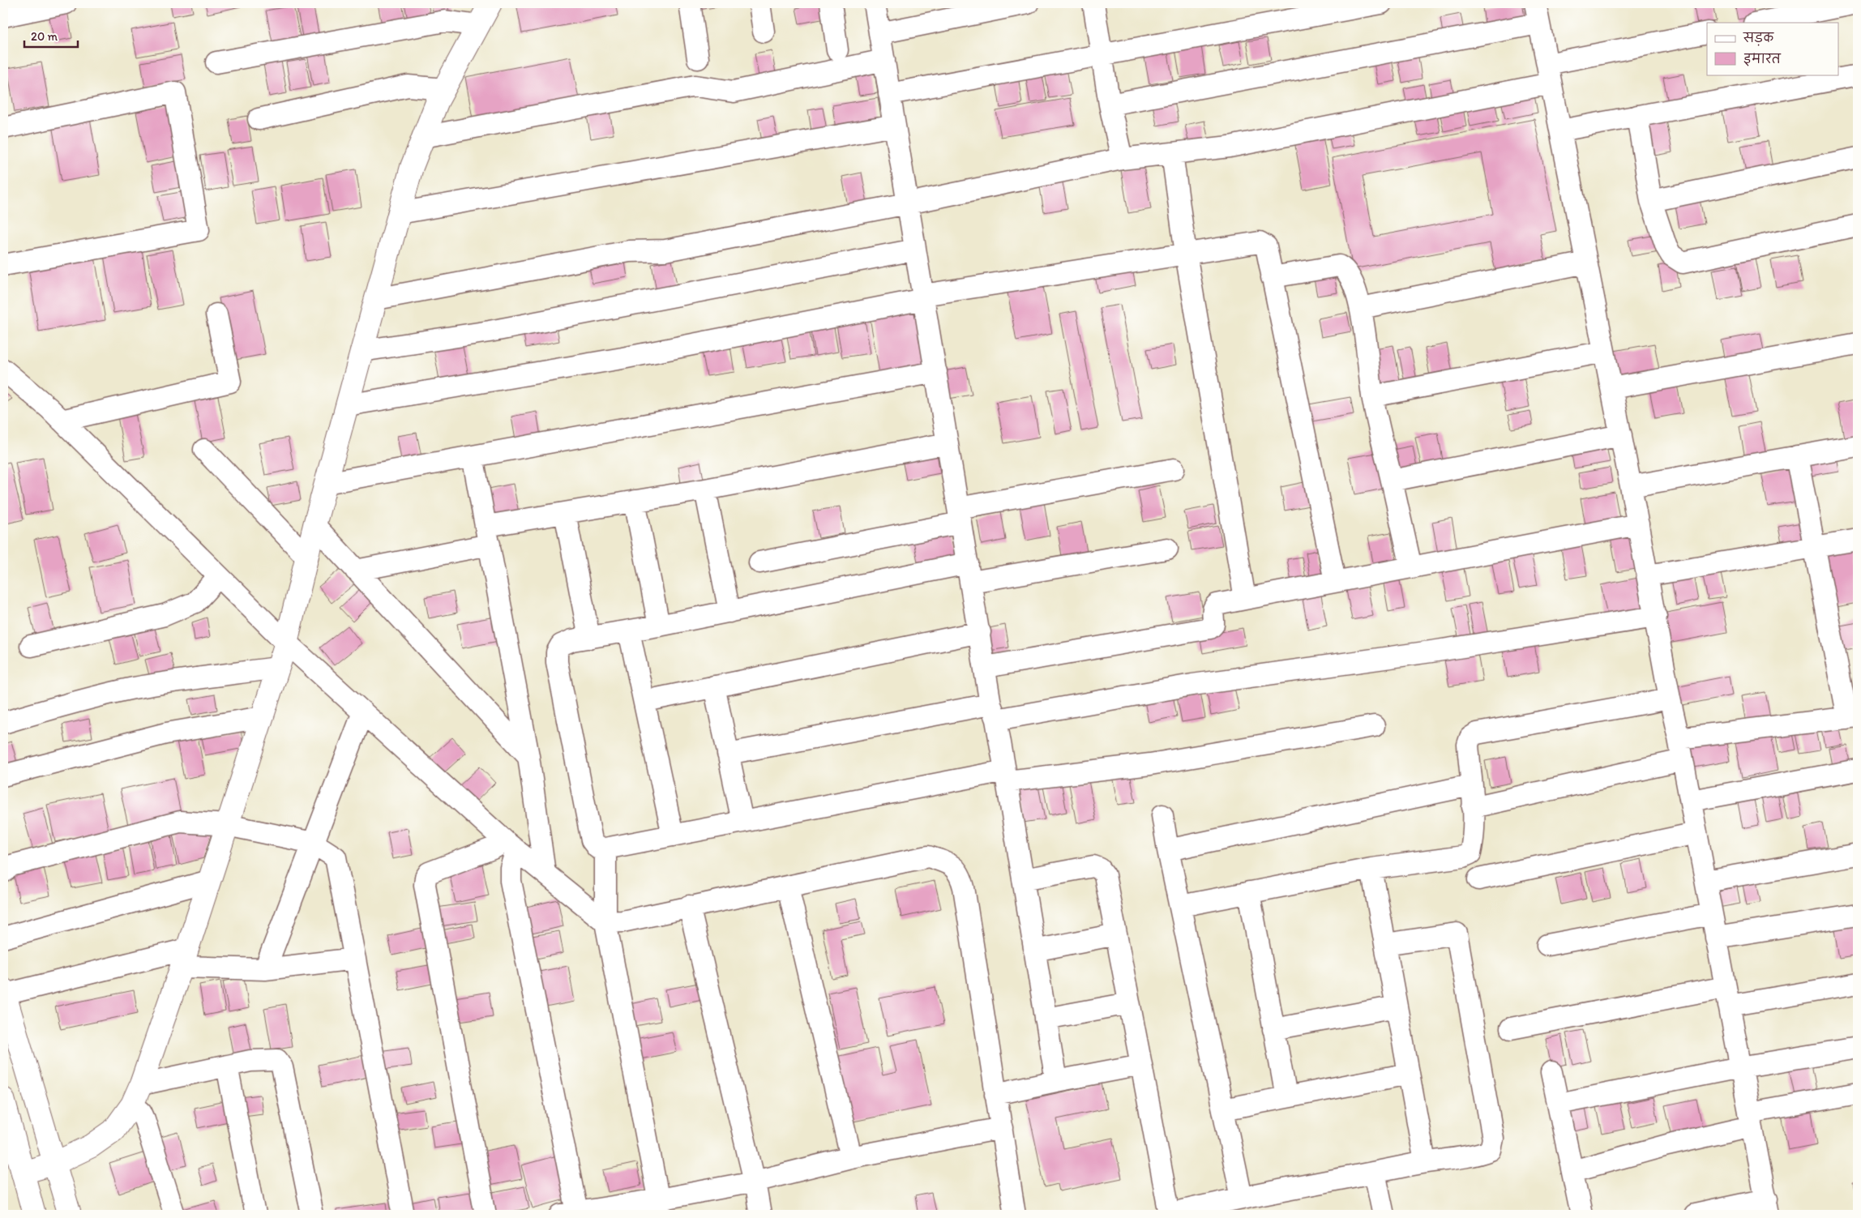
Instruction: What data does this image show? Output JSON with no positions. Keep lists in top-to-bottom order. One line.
{"legend":["सड़क","इमारत"],"scale_bar":"20 m"}
